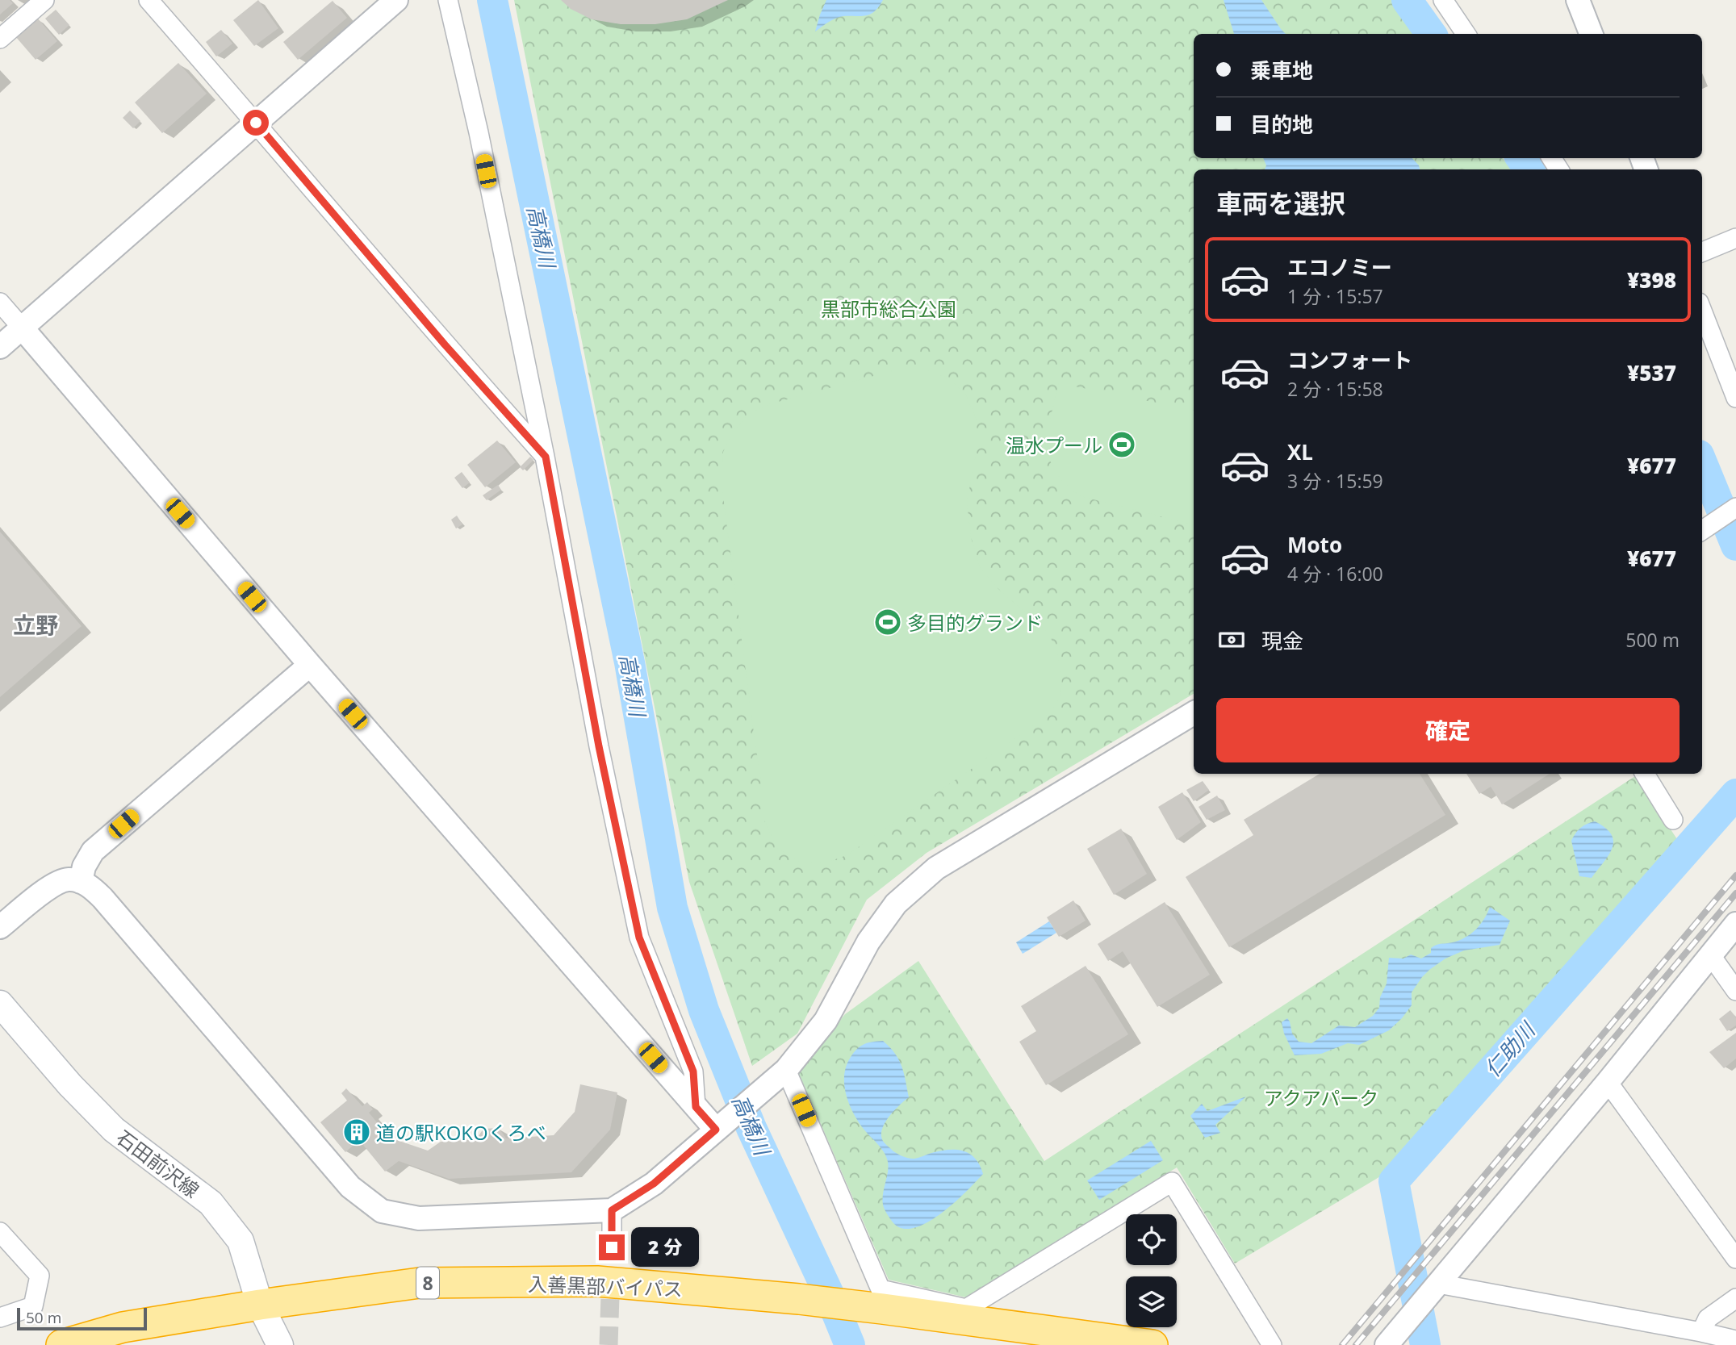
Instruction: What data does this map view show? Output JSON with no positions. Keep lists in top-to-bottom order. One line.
{"streets":{"highway":["8","入善黒部バイパス"],"main road":["石田前沢線"]},"crossings":[["石田前沢線","入善黒部バイパス"]],"districts":["立野"],"water":["高橋川","仁助川"],"parks":["黒部市総合公園","アクアパーク"],"places":{"sports":["温水プール","多目的グランド"],"building":["道の駅KOKOくろべ"]},"scale_bar":"50 m","page":{"banner":["乗車地","目的地"],"heading":"車両を選択","list":[{"name":"エコノミー","note":"1 分 · 15:57","value":"¥398"},{"name":"コンフォート","note":"2 分 · 15:58","value":"¥537"},{"name":"XL","note":"3 分 · 15:59","value":"¥677"},{"name":"Moto","note":"4 分 · 16:00","value":"¥677"}],"pay":["現金","500 m"],"buttons":"確定","bubble":"2 分","scale":"50 m"}}
